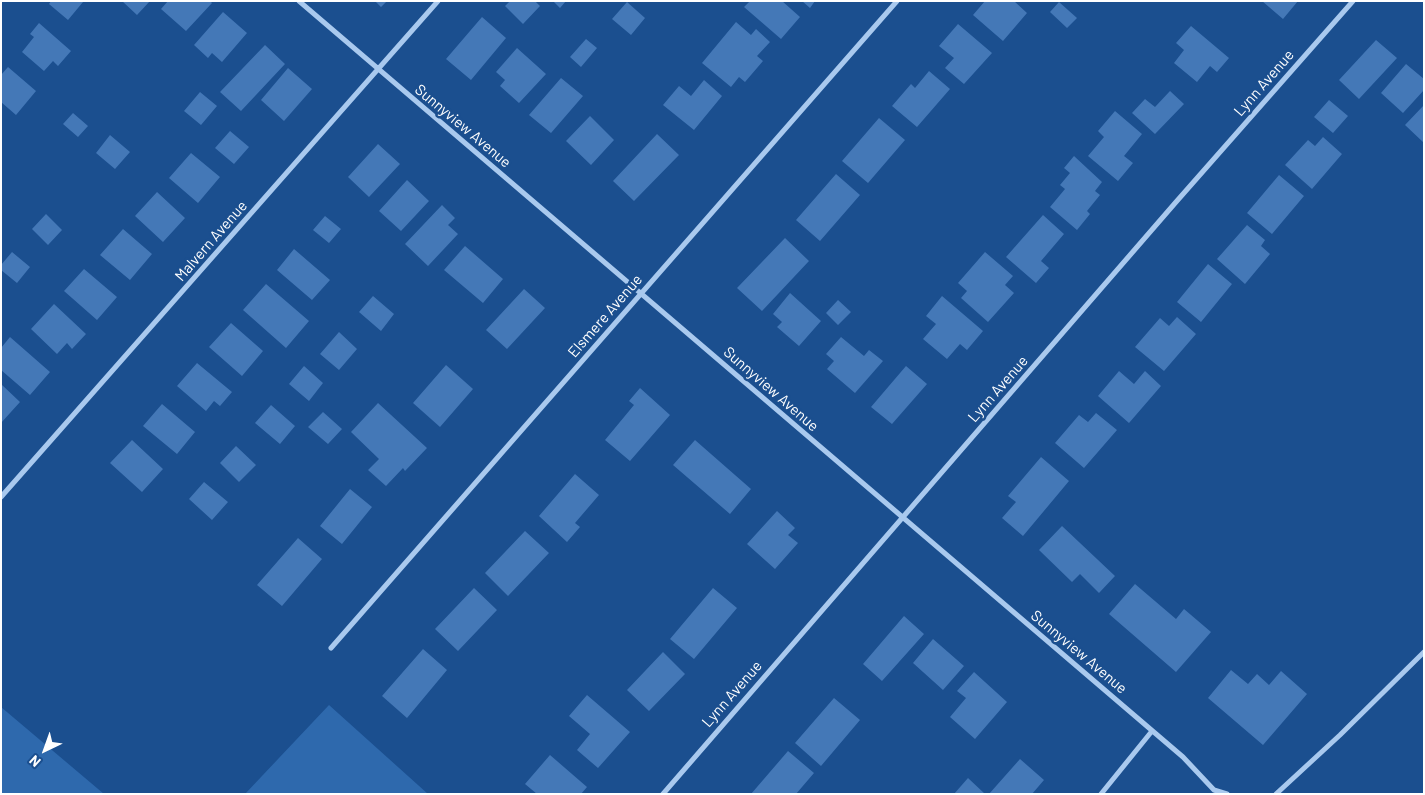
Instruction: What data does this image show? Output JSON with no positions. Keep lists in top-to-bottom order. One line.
{"streets":{"street":["Lynn Avenue","Sunnyview Avenue","Malvern Avenue","Elsmere Avenue"]},"crossings":[["Lynn Avenue","Sunnyview Avenue"],["Sunnyview Avenue","Malvern Avenue"],["Sunnyview Avenue","Elsmere Avenue"]],"north":"bottom left"}
